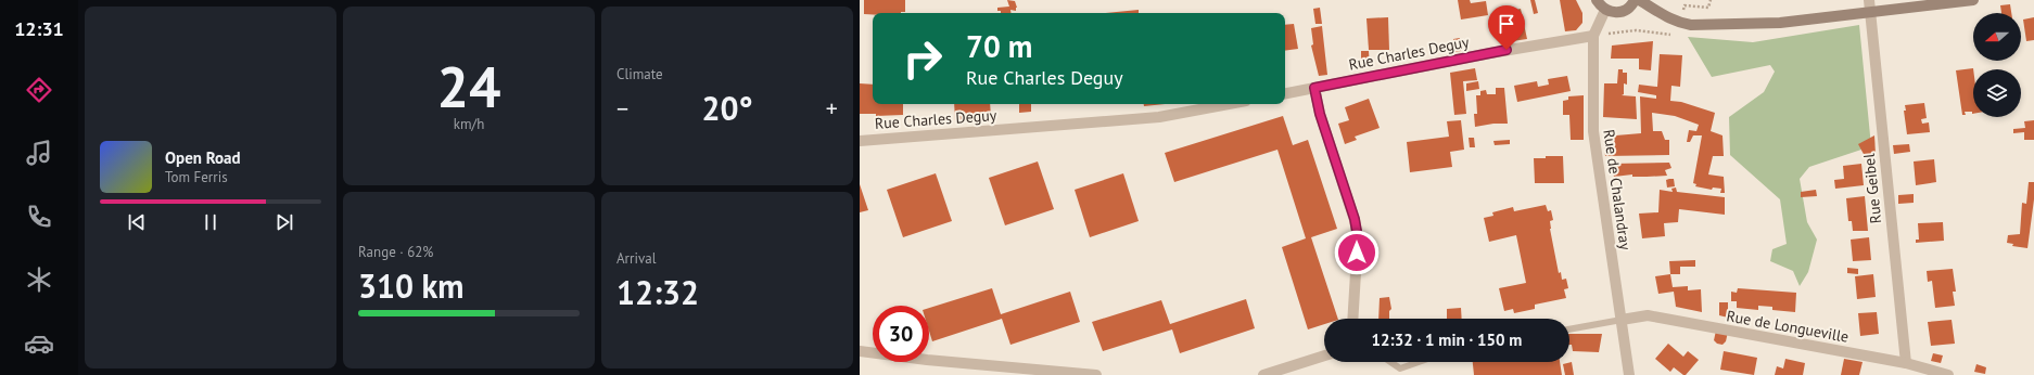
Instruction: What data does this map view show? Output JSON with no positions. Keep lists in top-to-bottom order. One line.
{"streets":{"street":["Rue Charles Deguy","Rue Geibel","Rue de Chalandray","Rue de Longueville"]},"crossings":[["Rue Charles Deguy","Rue de Chalandray"],["Rue Geibel","Rue de Longueville"],["Rue de Chalandray","Rue de Longueville"]],"north":"left","page":{"tabs":"12:31","tile":[["24","km/h"],"Climate",["Range · 62%","310 km"],["Arrival","12:32"]],"turn":["70 m","Rue Charles Deguy"],"heat":["−","20°","+"],"song":["Open Road","Tom Ferris"],"limit":"30","trip":"12:32 · 1 min · 150 m"}}
